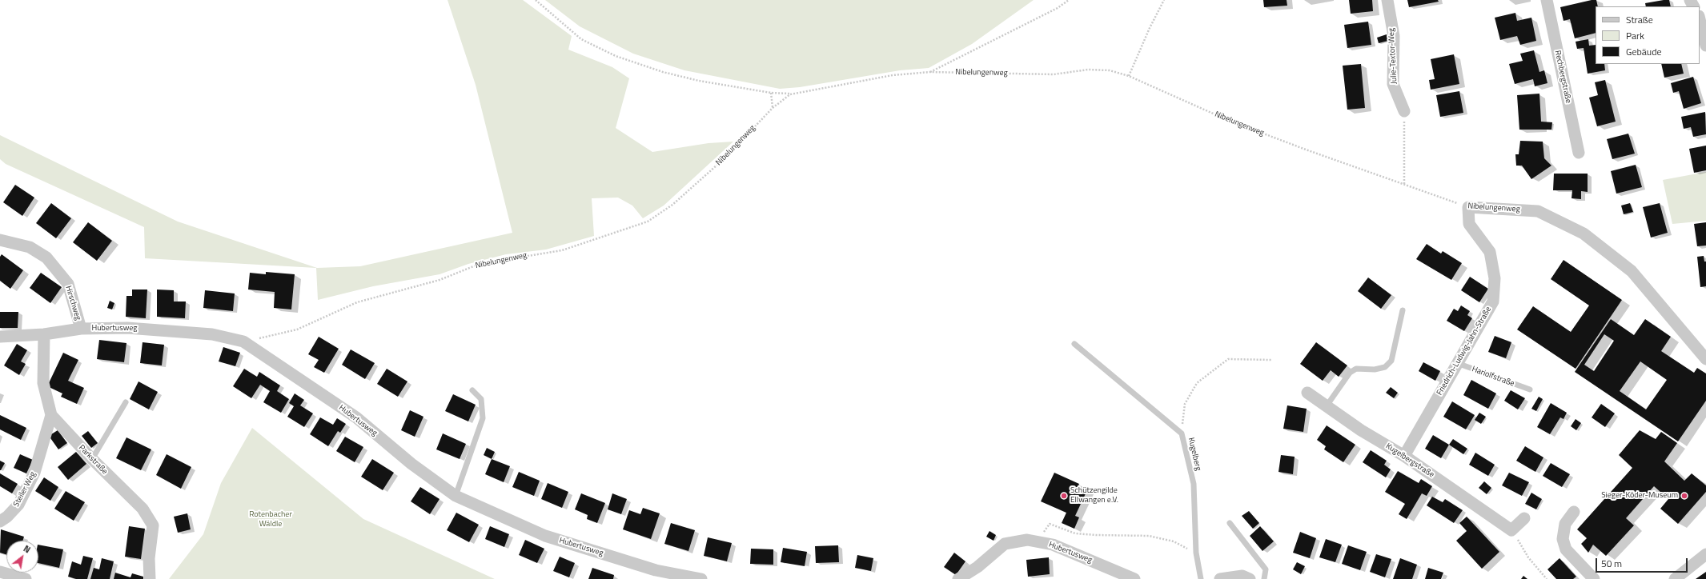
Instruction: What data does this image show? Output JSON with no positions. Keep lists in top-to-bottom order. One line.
{"streets":{"street":["Julie-Textor-Weg","Nibelungenweg","Rechbergstraße","Hirschweg","Hubertusweg","Friedrich-Ludwig-Jahn-Straße","Parkstraße","Kugelbergstraße","Steiler Weg"],"lane":["Hariolfstraße","Kugelberg"]},"crossings":[["Nibelungenweg","Hubertusweg"],["Nibelungenweg","Friedrich-Ludwig-Jahn-Straße"],["Hirschweg","Hubertusweg"],["Hubertusweg","Parkstraße"],["Friedrich-Ludwig-Jahn-Straße","Hariolfstraße"],["Friedrich-Ludwig-Jahn-Straße","Kugelbergstraße"],["Parkstraße","Steiler Weg"]],"parks":["Rotenbacher Wäldle"],"places":["Schützengilde Ellwangen e.V.","Sieger-Köder-Museum"],"legend":["Straße","Park","Gebäude"],"scale_bar":"50 m","north":"top right"}
